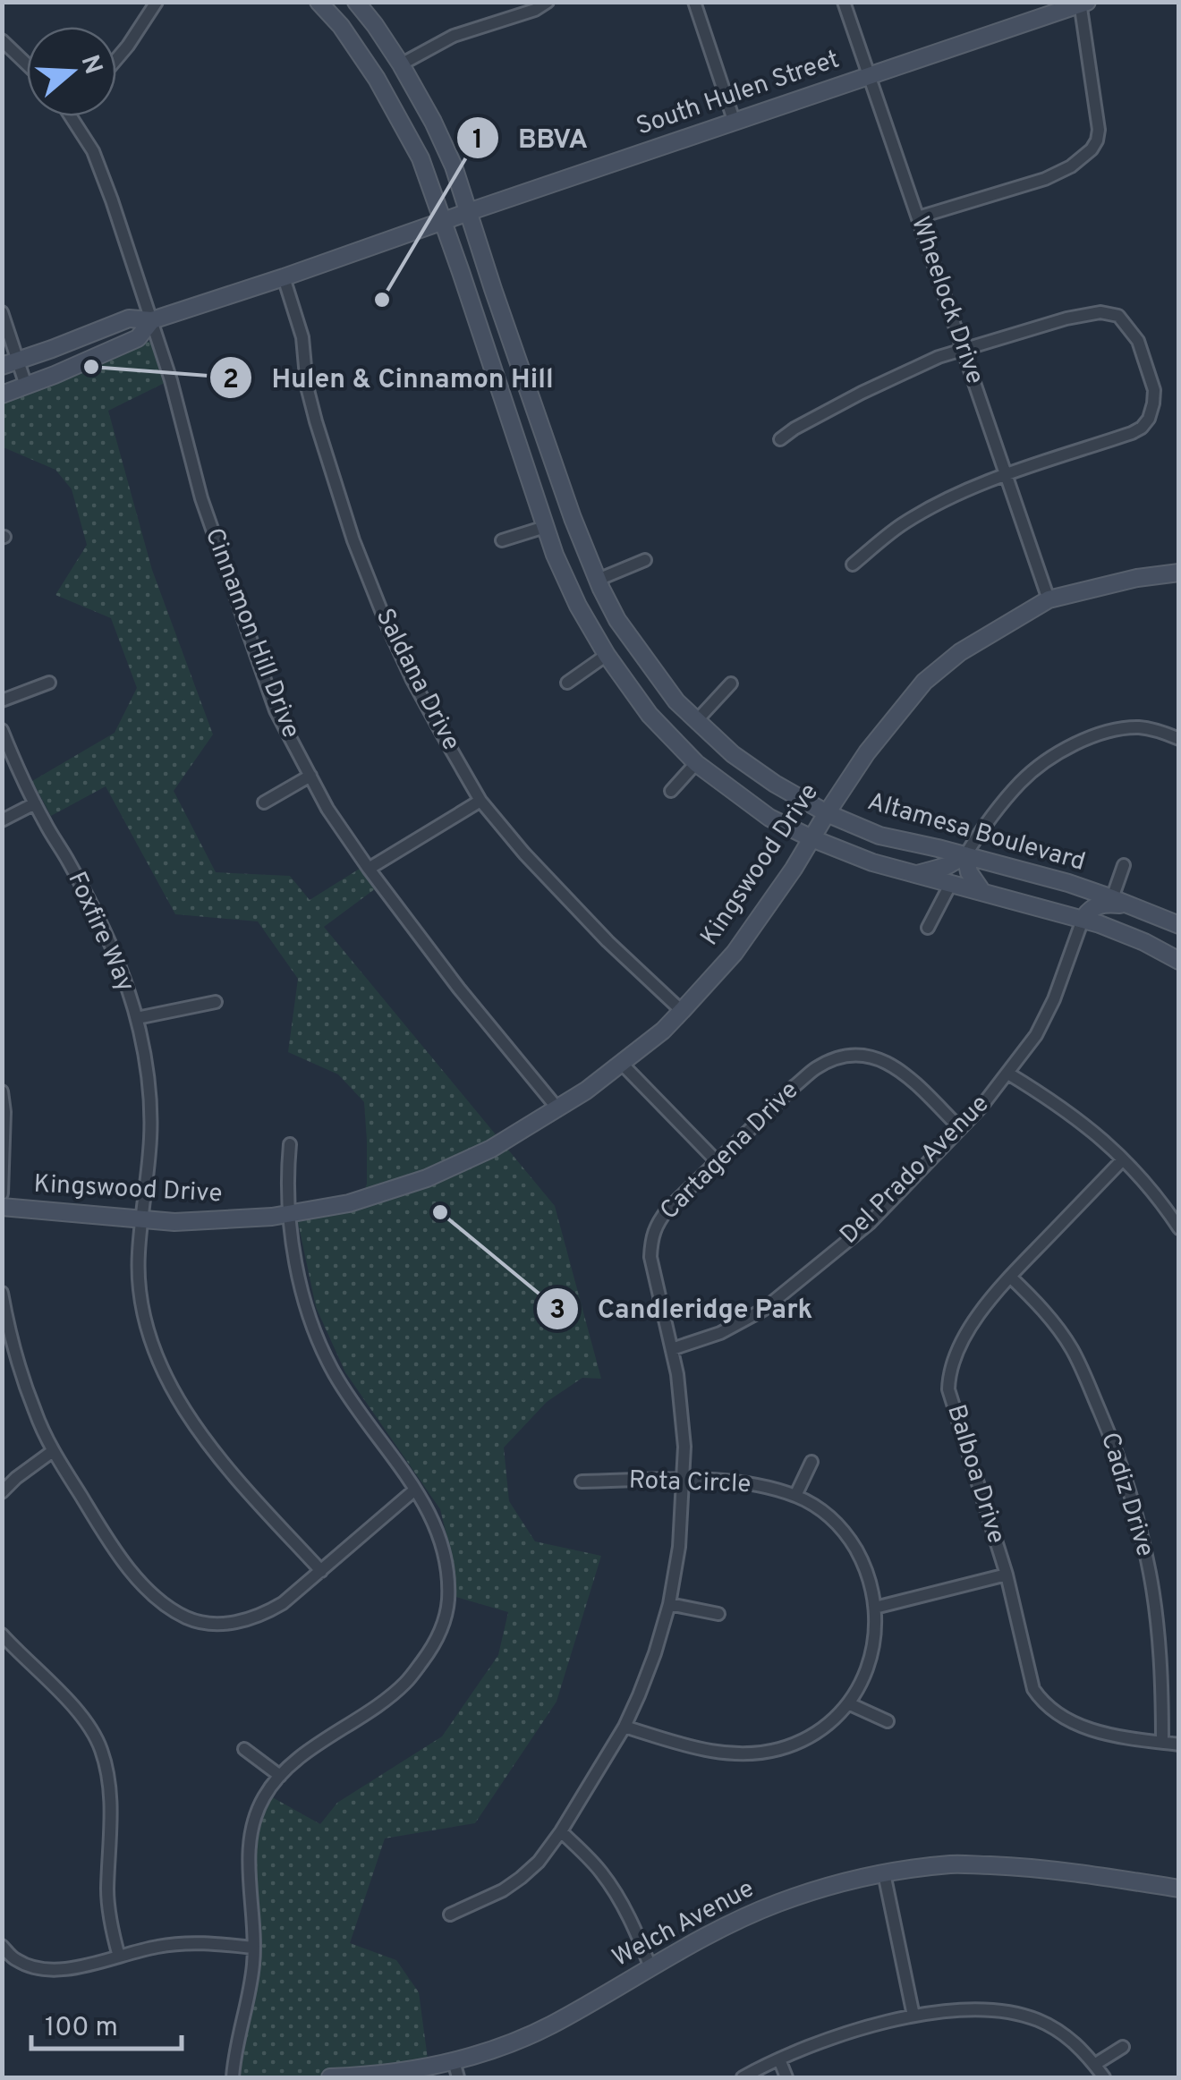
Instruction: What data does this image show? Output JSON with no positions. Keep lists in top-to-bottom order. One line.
{"streets":{"main road":["South Hulen Street","Altamesa Boulevard","Kingswood Drive","Welch Avenue"],"street":["Wheelock Drive","Cinnamon Hill Drive","Saldana Drive","Foxfire Way","Cartagena Drive","Del Prado Avenue","Balboa Drive","Rota Circle","Cadiz Drive"]},"crossings":[["South Hulen Street","Wheelock Drive"],["South Hulen Street","Cinnamon Hill Drive"],["South Hulen Street","Saldana Drive"],["South Hulen Street","Altamesa Boulevard"],["Wheelock Drive","Kingswood Drive"],["Cinnamon Hill Drive","Kingswood Drive"],["Saldana Drive","Kingswood Drive"],["Altamesa Boulevard","Kingswood Drive"],["Kingswood Drive","Foxfire Way"],["Cartagena Drive","Del Prado Avenue"],["Cartagena Drive","Rota Circle"],["Balboa Drive","Cadiz Drive"]],"places":["BBVA","Hulen & Cinnamon Hill","Candleridge Park"],"scale_bar":"100 m","north":"right"}
